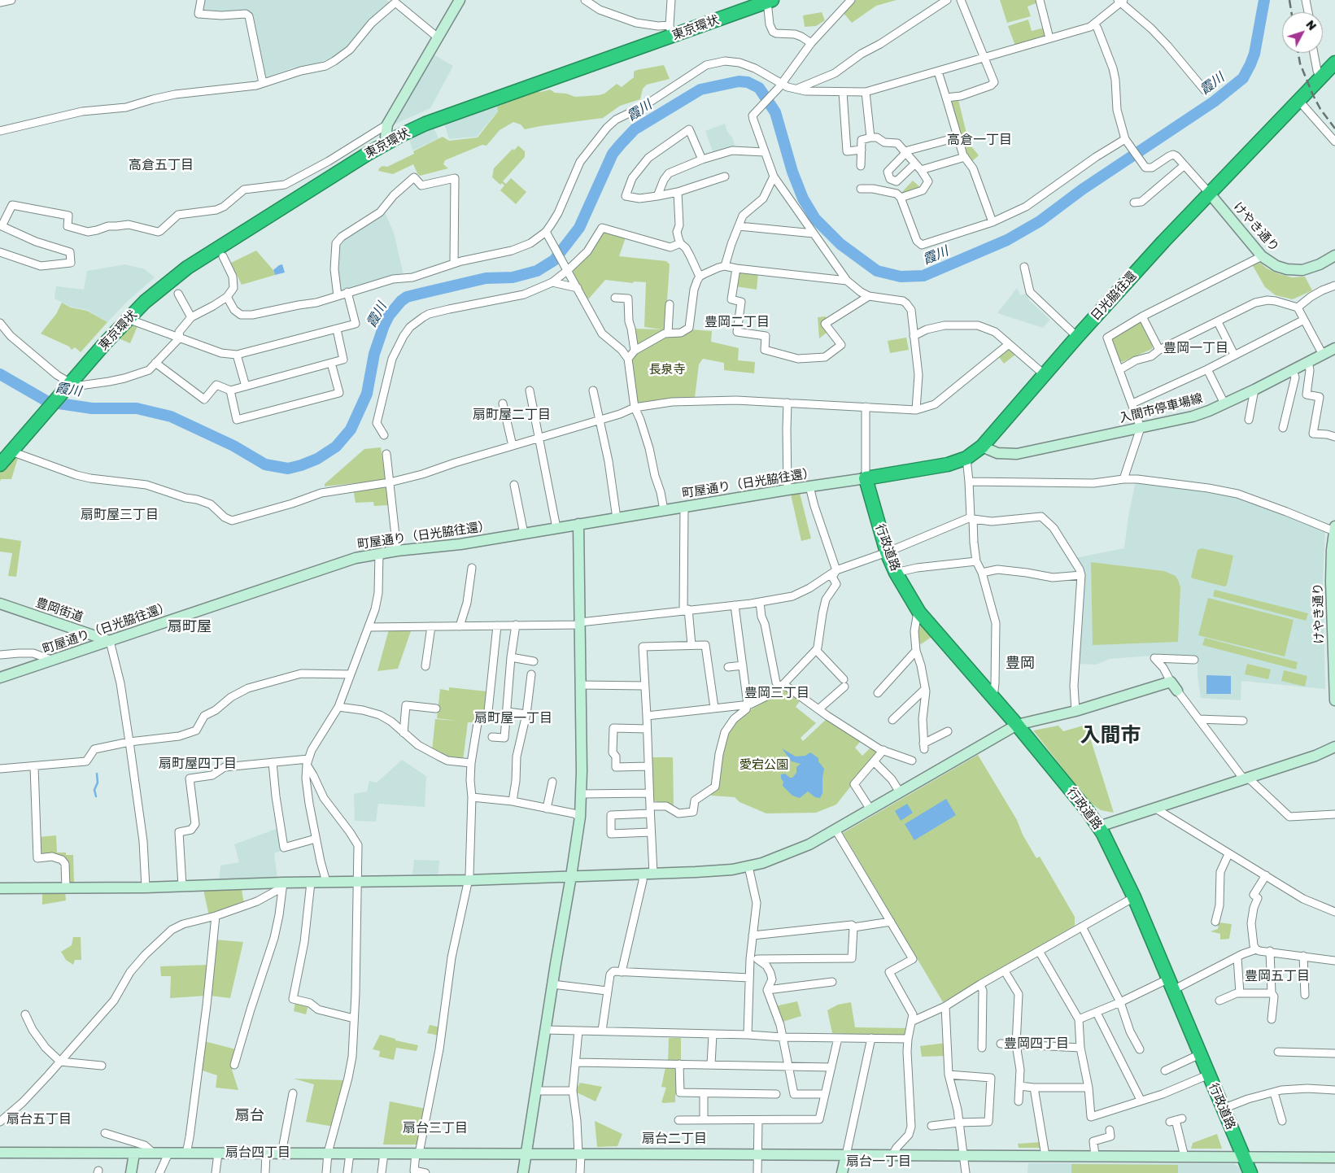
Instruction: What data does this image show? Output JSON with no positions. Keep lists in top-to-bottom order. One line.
{"streets":{"highway":["東京環状","日光脇往還","行政道路"],"street":["けやき通り","入間市停車場線","町屋通り（日光脇往還）","豊岡街道"]},"crossings":[["けやき通り","日光脇往還"],["日光脇往還","入間市停車場線"],["日光脇往還","町屋通り（日光脇往還）"],["日光脇往還","行政道路"],["町屋通り（日光脇往還）","行政道路"],["町屋通り（日光脇往還）","豊岡街道"]],"districts":["高倉一丁目","高倉五丁目","豊岡二丁目","豊岡一丁目","扇町屋二丁目","扇町屋三丁目","扇町屋","豊岡","豊岡三丁目","扇町屋一丁目","入間市","扇町屋四丁目","豊岡五丁目","豊岡四丁目","扇台","扇台五丁目","扇台三丁目","扇台二丁目","扇台四丁目","扇台一丁目"],"water":["霞川"],"parks":["長泉寺","愛宕公園"],"north":"top right"}
